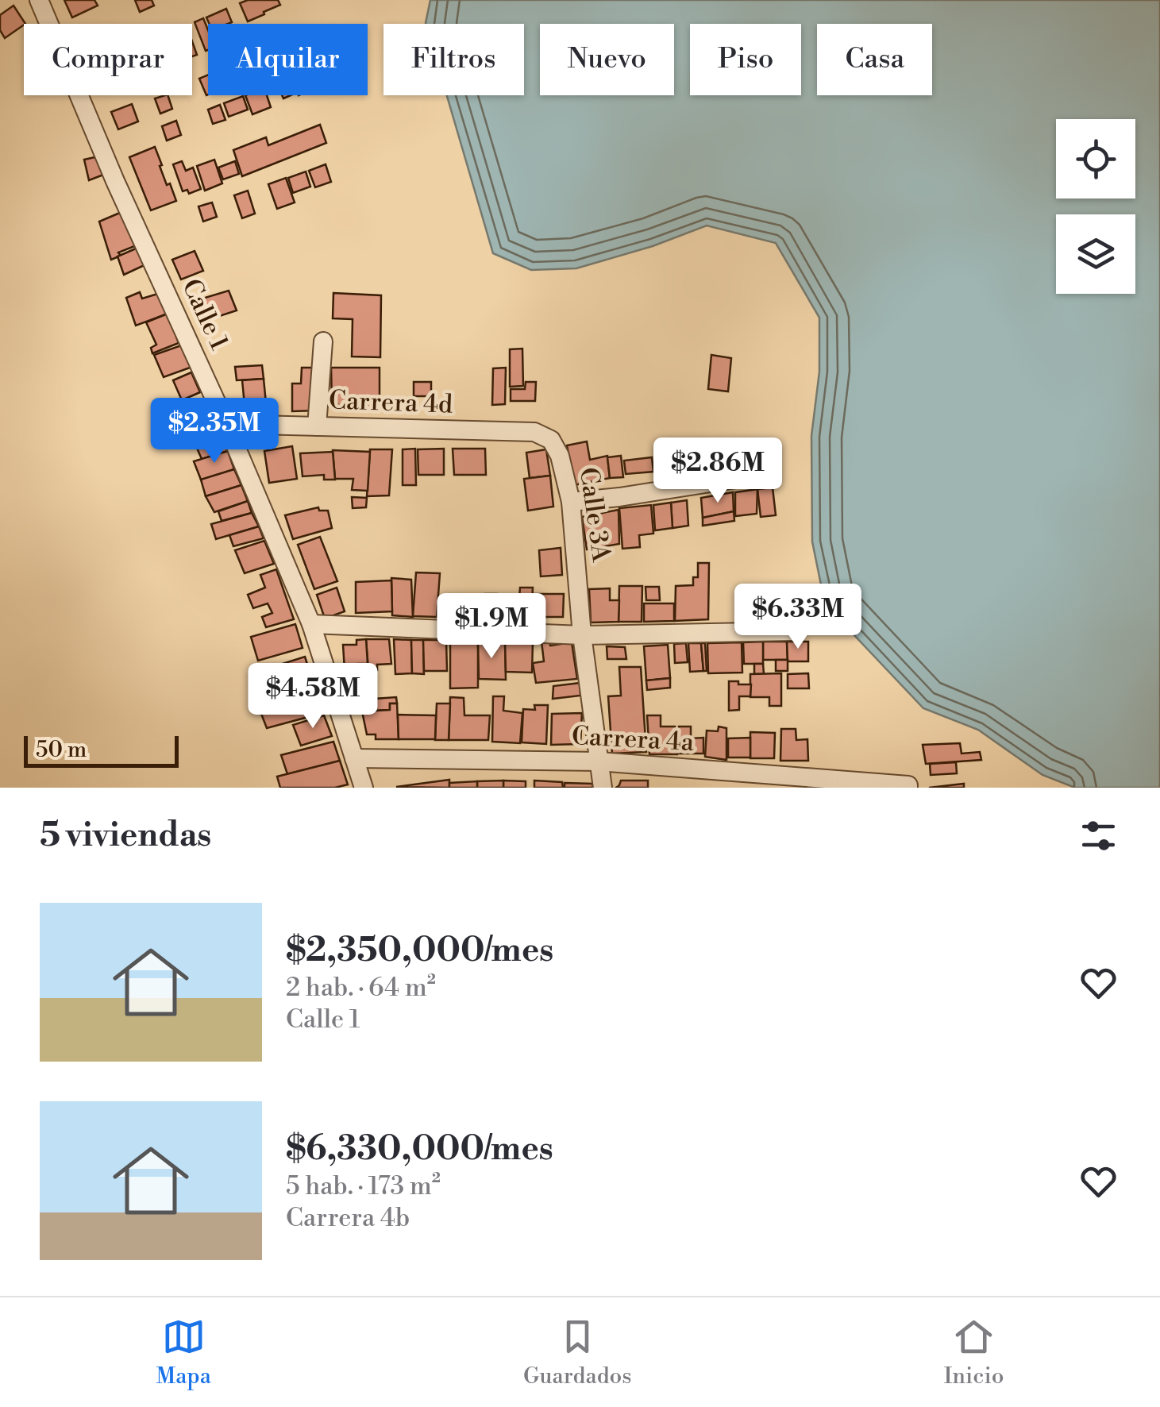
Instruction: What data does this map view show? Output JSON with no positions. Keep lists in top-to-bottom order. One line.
{"streets":{"street":["Calle 1","Carrera 4d","Calle 3A","Carrera 4a"]},"crossings":[["Calle 1","Carrera 4d"],["Calle 1","Carrera 4a"],["Carrera 4d","Calle 3A"],["Calle 3A","Carrera 4a"]],"scale_bar":"50 m","page":{"chip":["Comprar","Alquilar","Filtros","Nuevo","Piso","Casa"],"price":["$2.35M","$2.86M","$6.33M","$1.9M","$4.58M"],"scale":"50 m","heading":"5 viviendas","list":[{"name":"$2,350,000/mes","note":"2 hab. · 64 m² · Calle 1"},{"name":"$6,330,000/mes","note":"5 hab. · 173 m² · Carrera 4b"}],"tabs":["Mapa","Guardados","Inicio"]}}
